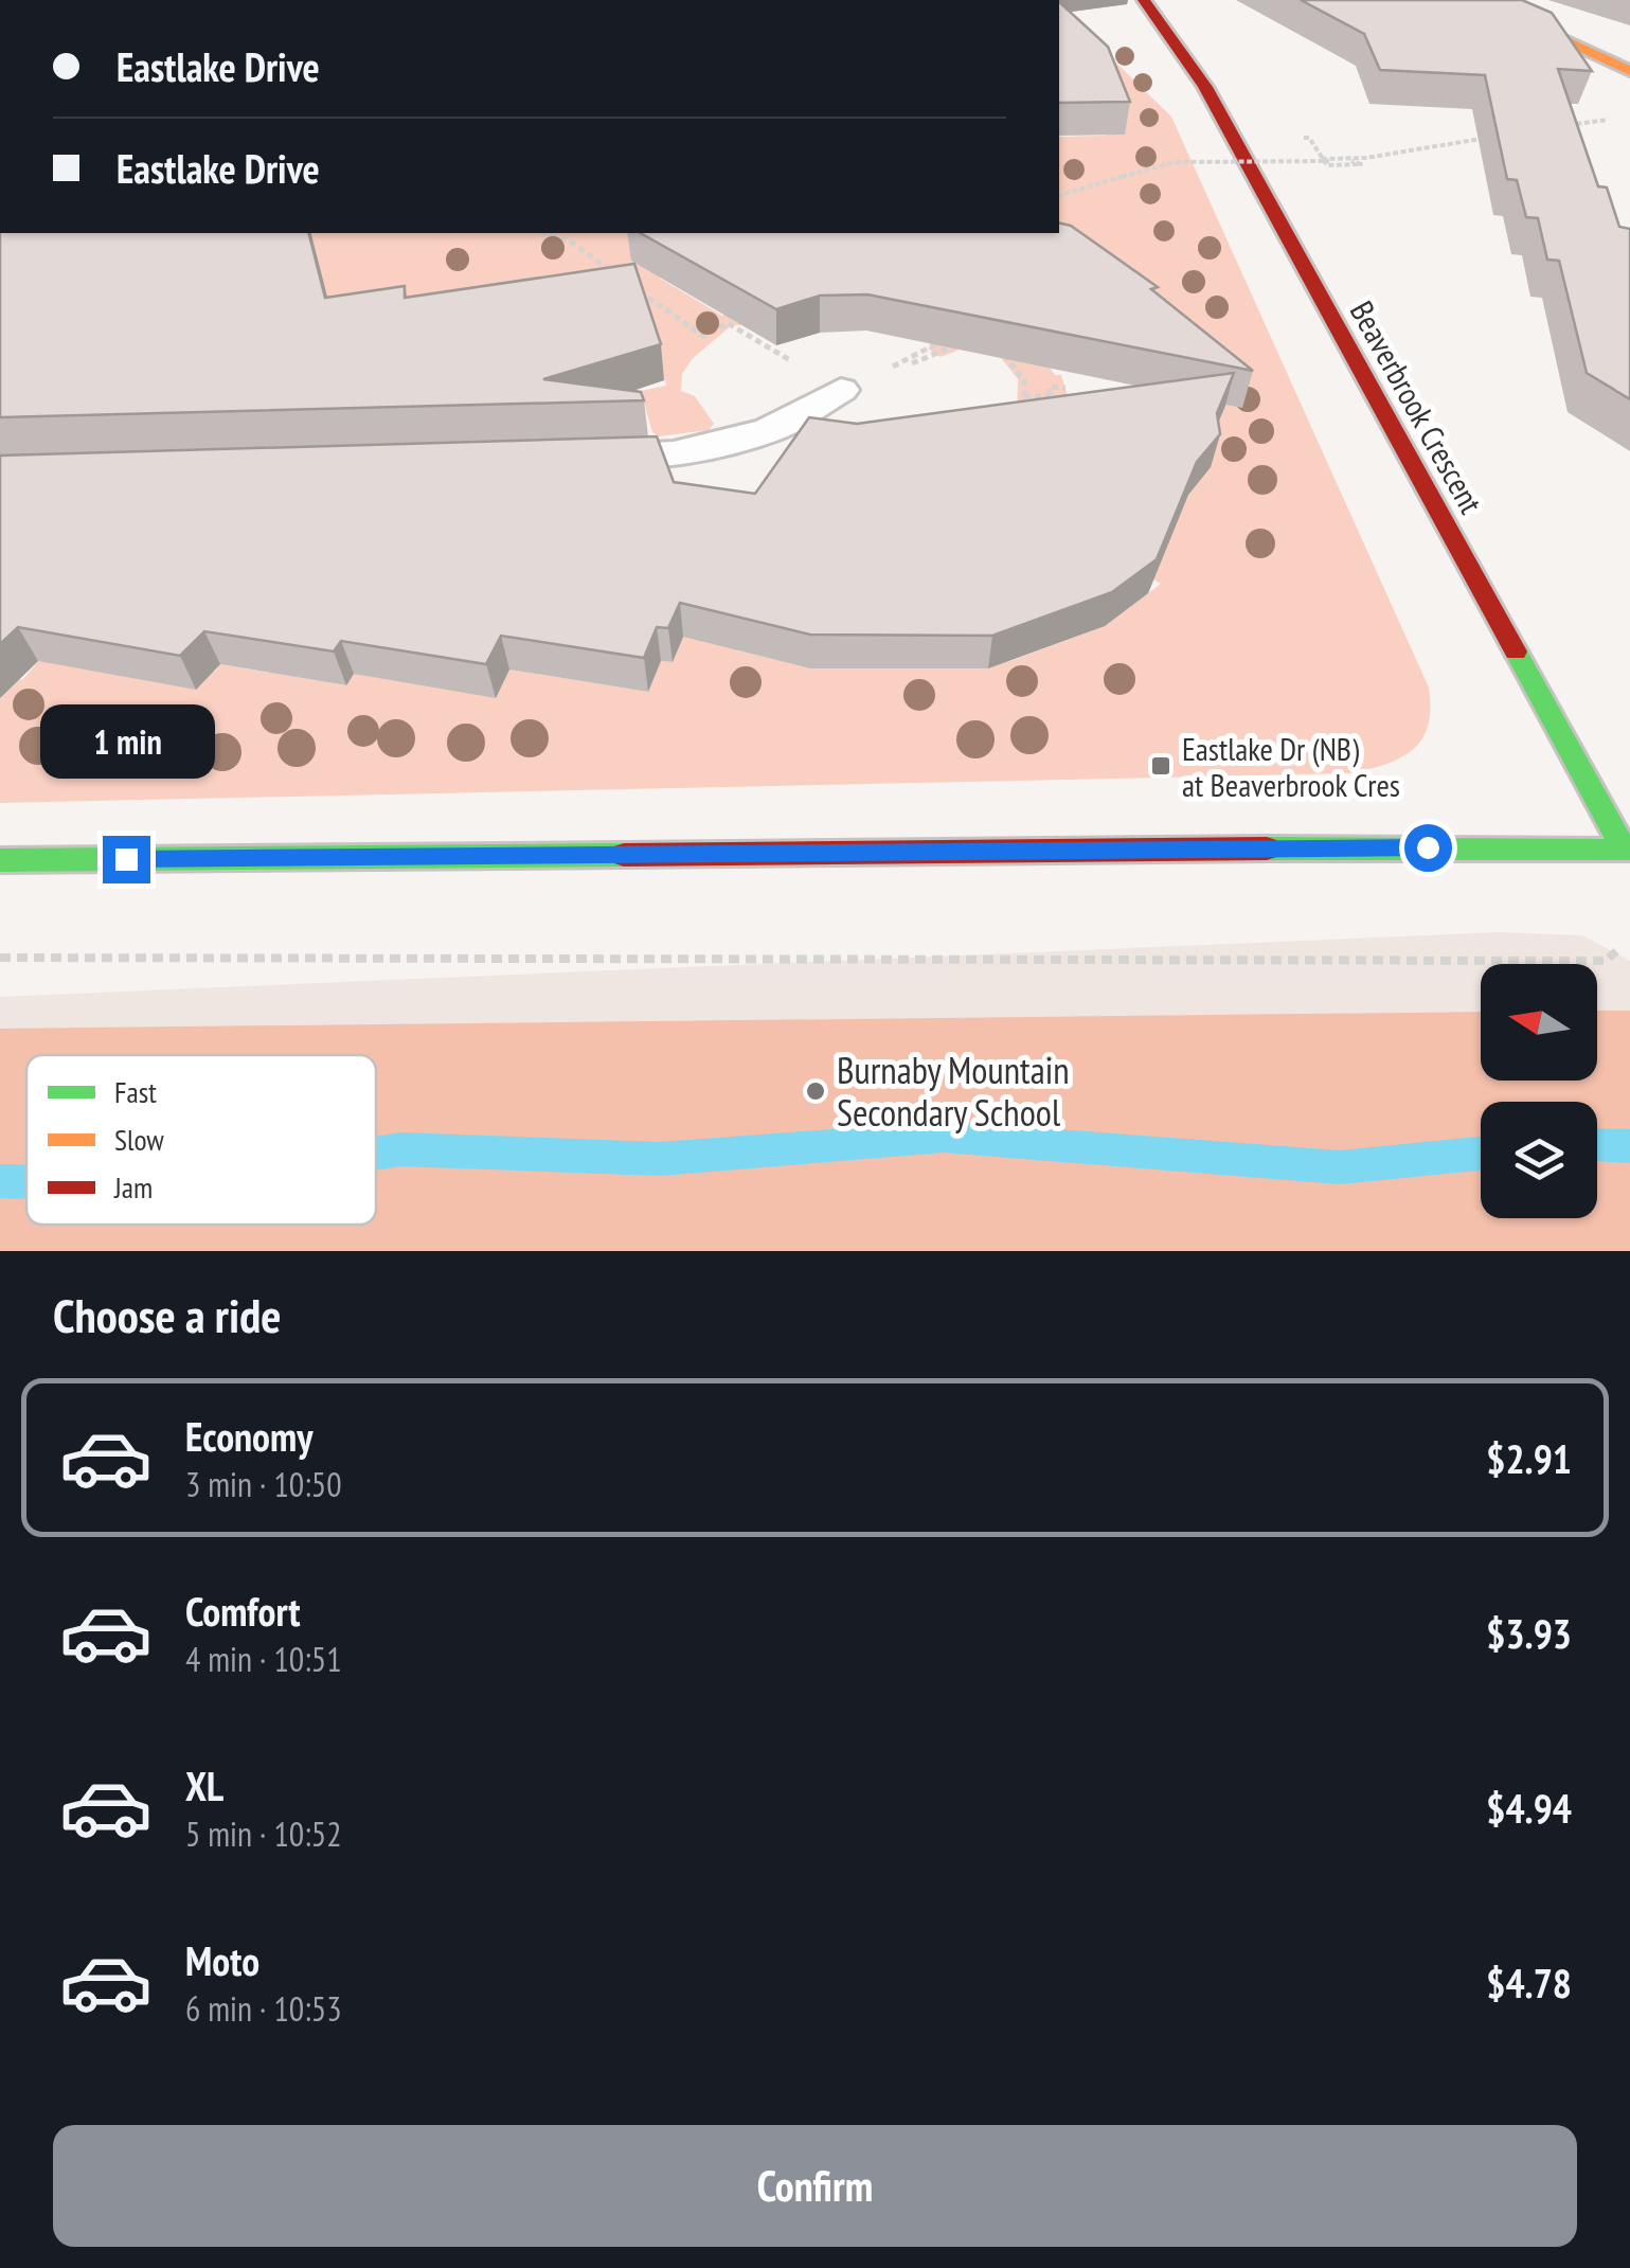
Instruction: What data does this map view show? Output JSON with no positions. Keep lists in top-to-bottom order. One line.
{"streets":{"street":["Beaverbrook Crescent"]},"places":{"transit":["Eastlake Dr (NB) at Beaverbrook Cres"],"other":["Burnaby Mountain Secondary School"]},"legend":["Fast","Slow","Jam"],"north":"left","page":{"banner":["Eastlake Drive","Eastlake Drive"],"bubble":"1 min","heading":"Choose a ride","list":[{"name":"Economy","note":"3 min · 10:50","value":"$2.91"},{"name":"Comfort","note":"4 min · 10:51","value":"$3.93"},{"name":"XL","note":"5 min · 10:52","value":"$4.94"},{"name":"Moto","note":"6 min · 10:53","value":"$4.78"}],"buttons":"Confirm"}}
